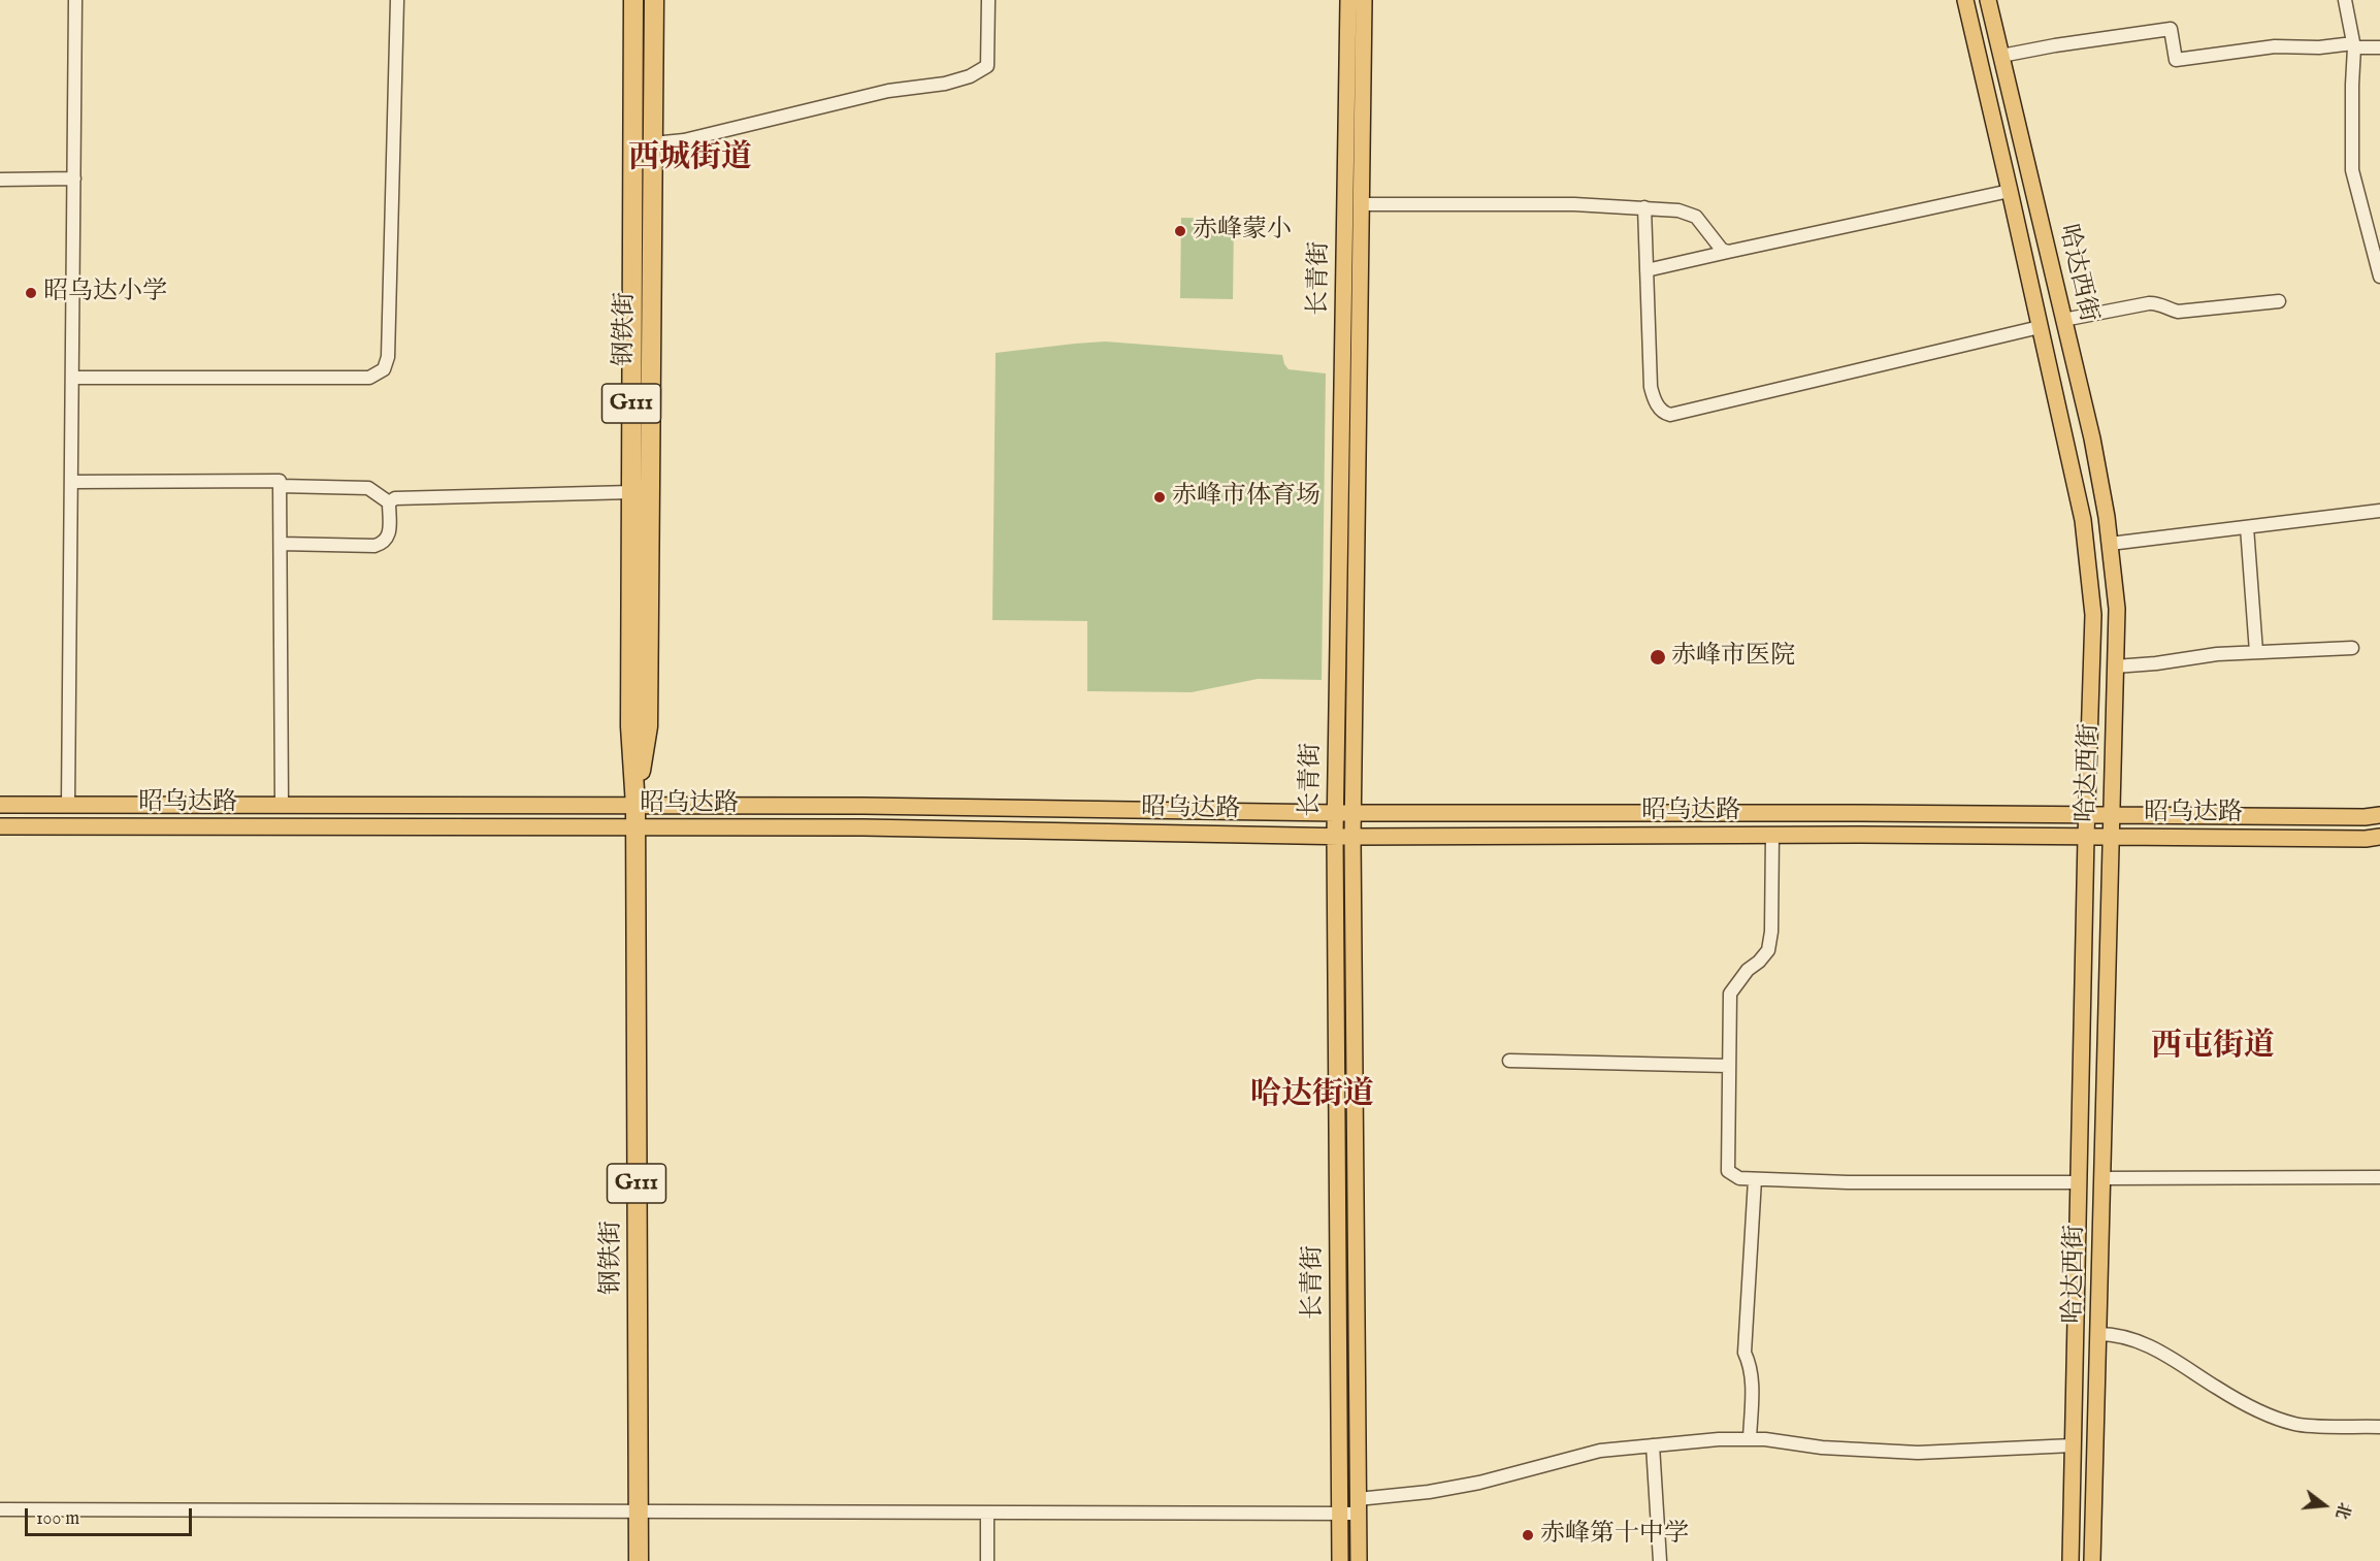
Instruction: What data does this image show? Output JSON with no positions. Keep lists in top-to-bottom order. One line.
{"streets":{"highway":["钢铁街","G111"],"main road":["哈达西街","长青街","昭乌达路"]},"crossings":[["哈达西街","昭乌达路"],["长青街","昭乌达路"],["钢铁街","昭乌达路"]],"districts":["西城街道","西屯街道","哈达街道"],"places":["赤峰蒙小","昭乌达小学","赤峰市体育场","赤峰市医院","赤峰第十中学"],"scale_bar":"100 m","north":"right"}
